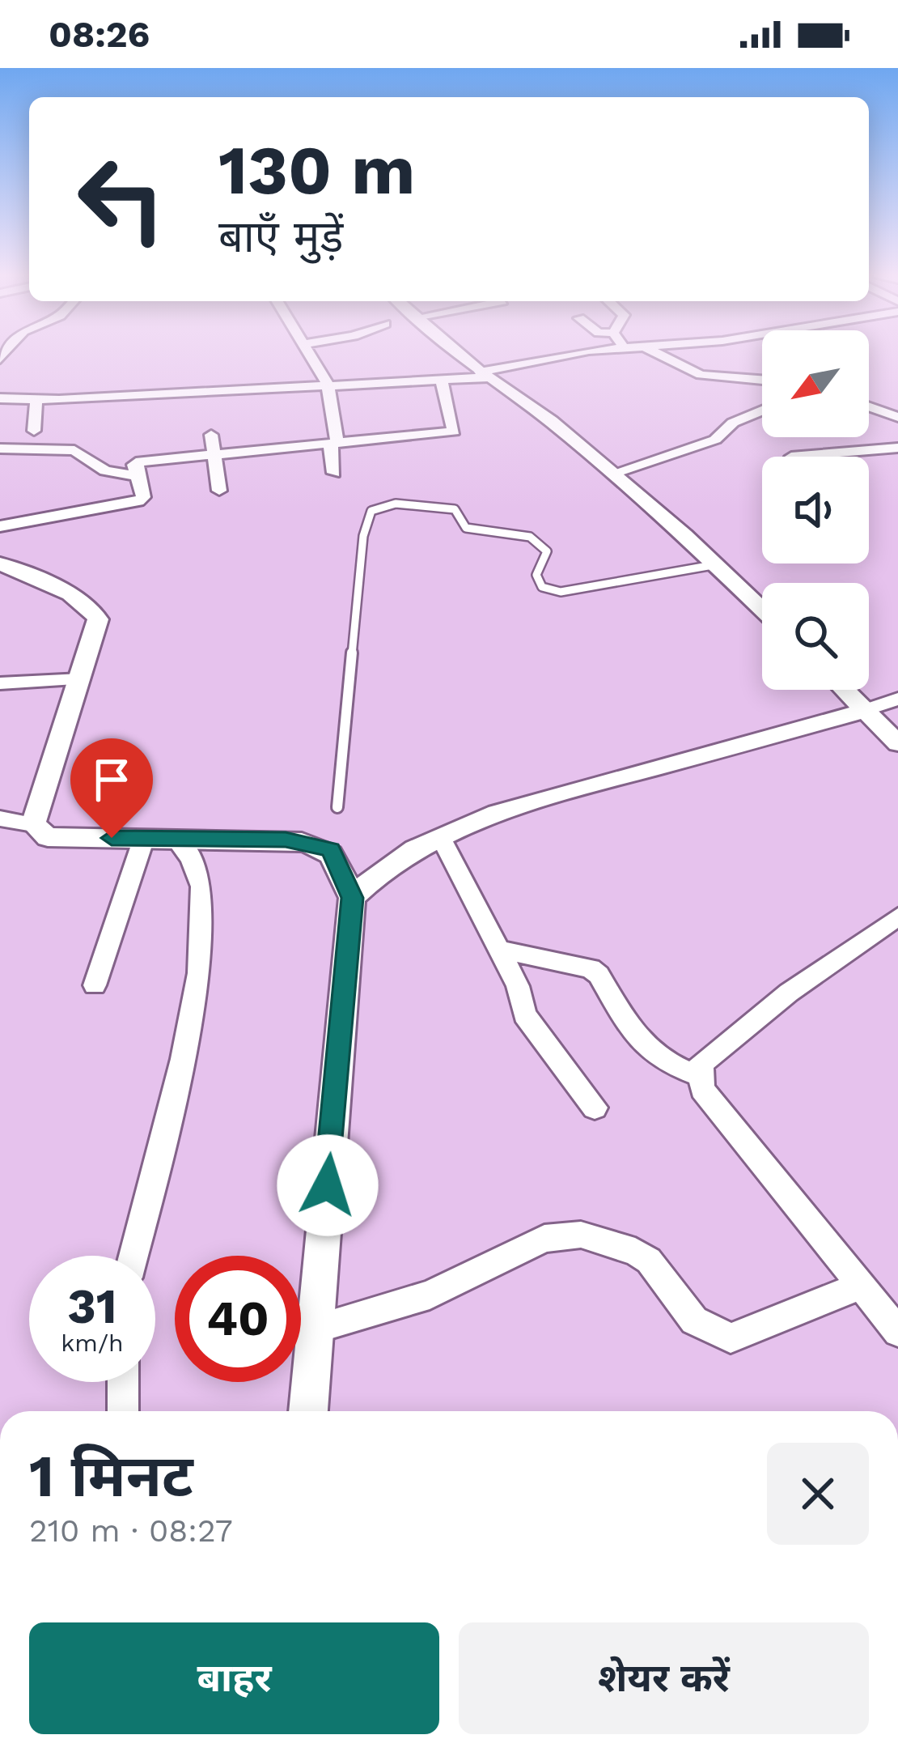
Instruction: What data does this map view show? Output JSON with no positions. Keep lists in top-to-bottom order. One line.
{"north":"bottom left","page":{"status":"08:26","turn":["130 m","बाएँ मुड़ें"],"speed":"31 km/h","limit":"40","heading":["1 मिनट","210 m · 08:27"],"buttons":["बाहर","शेयर करें"]}}
